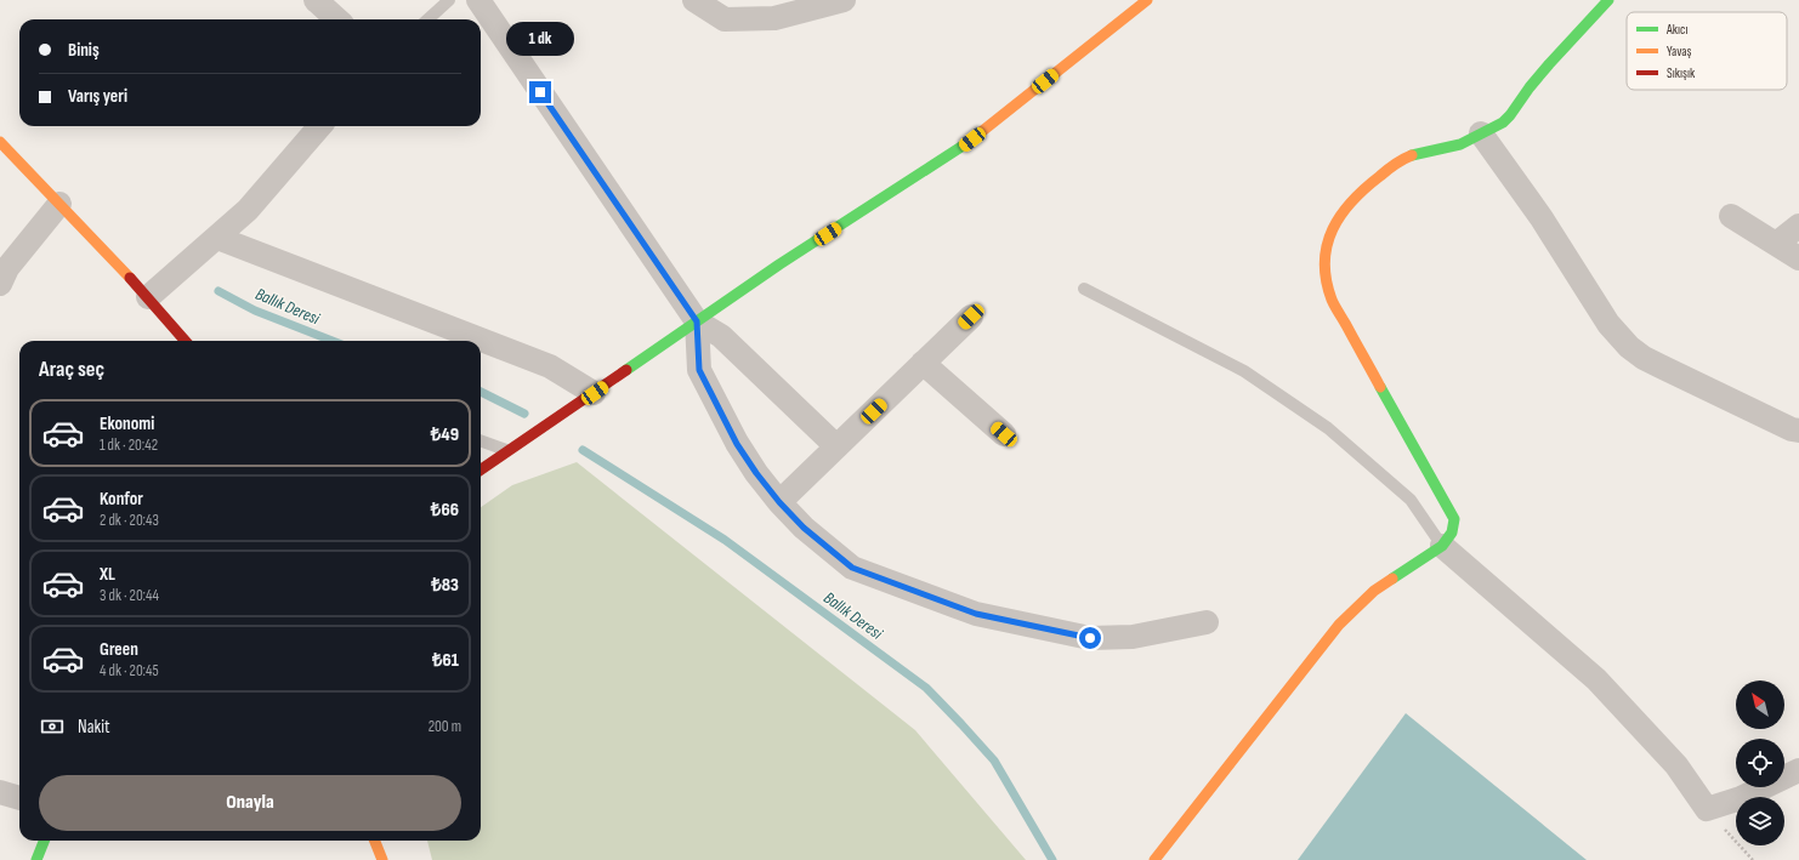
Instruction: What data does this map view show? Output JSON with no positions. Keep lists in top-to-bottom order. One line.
{"water":["Ballık Deresi"],"legend":["Akıcı","Yavaş","Sıkışık"],"north":"top left","page":{"banner":["Biniş","Varış yeri"],"bubble":"1 dk","heading":"Araç seç","list":[{"name":"Ekonomi","note":"1 dk · 20:42","value":"₺49"},{"name":"Konfor","note":"2 dk · 20:43","value":"₺66"},{"name":"XL","note":"3 dk · 20:44","value":"₺83"},{"name":"Green","note":"4 dk · 20:45","value":"₺61"}],"pay":["Nakit","200 m"],"buttons":"Onayla"}}
